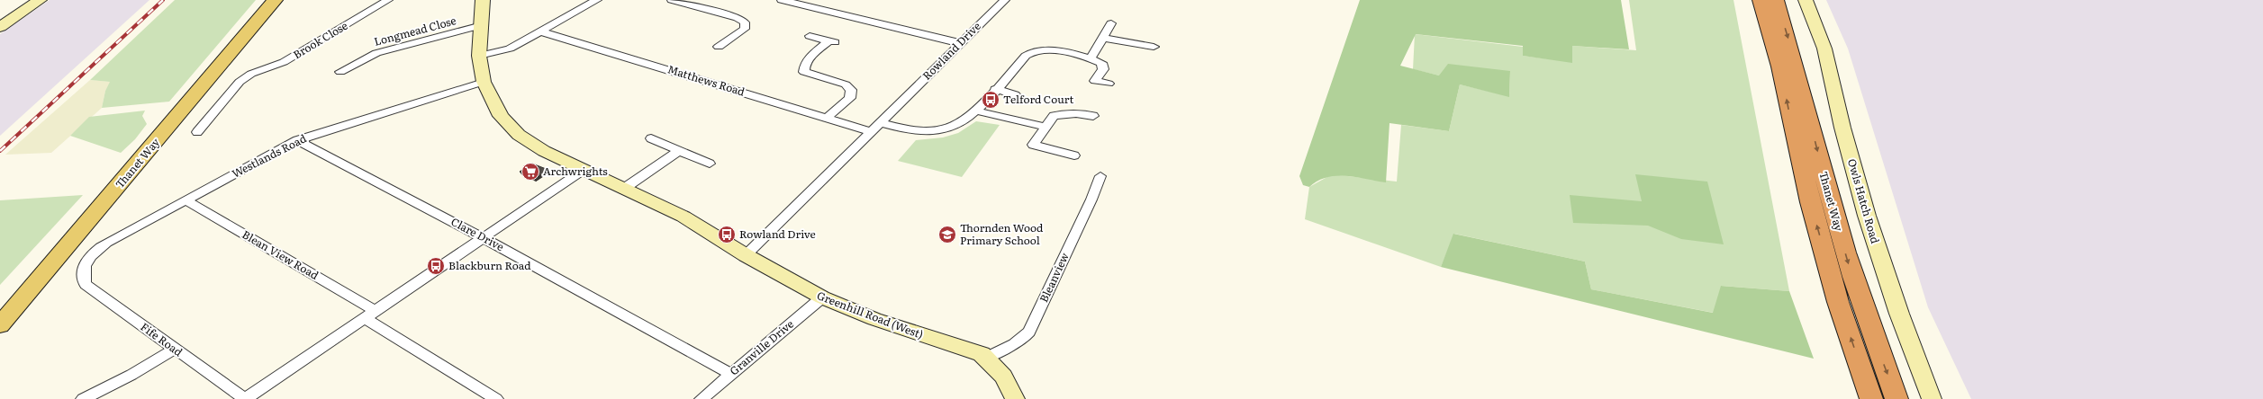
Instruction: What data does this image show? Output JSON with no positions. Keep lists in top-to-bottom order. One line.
{"streets":{"highway":["Thanet Way"],"street":["Longmead Close","Brook Close","Rowland Drive","Matthews Road","Westlands Road","Owls Hatch Road","Clare Drive","Blean View Road","Bleanview","Greenhill Road (West)","Fife Road","Granville Drive"]},"crossings":[["Longmead Close","Greenhill Road (West)"],["Rowland Drive","Matthews Road"],["Rowland Drive","Greenhill Road (West)"],["Westlands Road","Clare Drive"],["Westlands Road","Blean View Road"],["Westlands Road","Greenhill Road (West)"],["Westlands Road","Fife Road"],["Clare Drive","Granville Drive"],["Bleanview","Greenhill Road (West)"],["Greenhill Road (West)","Granville Drive"]],"places":{"bus stop":["Telford Court","Rowland Drive","Blackburn Road"],"supermarket":["Archwrights"],"school or university":["Thornden Wood Primary School"]}}
